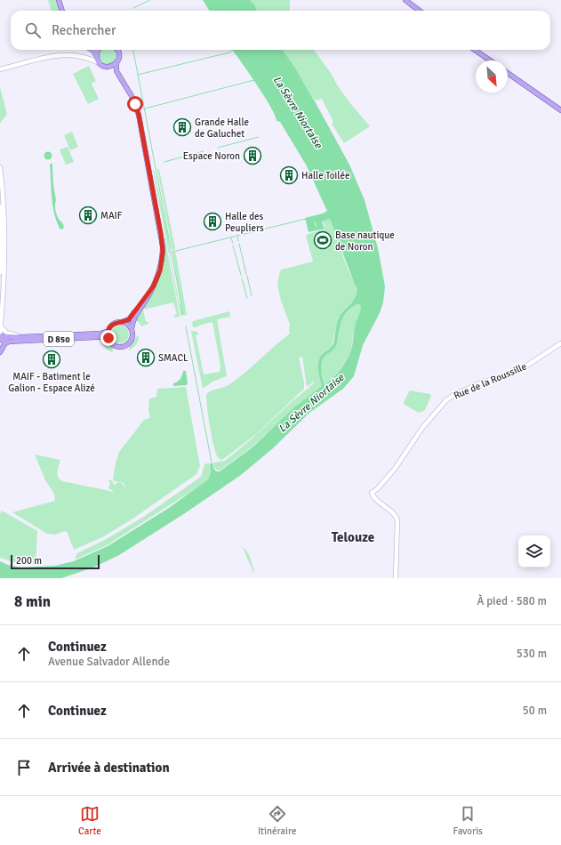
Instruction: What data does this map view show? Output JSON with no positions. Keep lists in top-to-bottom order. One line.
{"streets":{"main road":["D 850"],"street":["Rue de la Roussille"]},"districts":["Telouze"],"water":["La Sèvre Niortaise"],"places":{"building":["Grande Halle de Galuchet","Espace Noron","Halle Toilée","MAIF","Halle des Peupliers","SMACL","MAIF - Batiment le Galion - Espace Alizé"],"sports":["Base nautique de Noron"]},"scale_bar":"200 m","north":"bottom right","page":{"search":"Rechercher","scale":"200 m","heading":["8 min","À pied · 580 m"],"list":[["Continuez","Avenue Salvador Allende","530 m"],["Continuez","50 m"],"Arrivée à destination"],"nav":["Carte","Itinéraire","Favoris"]}}
